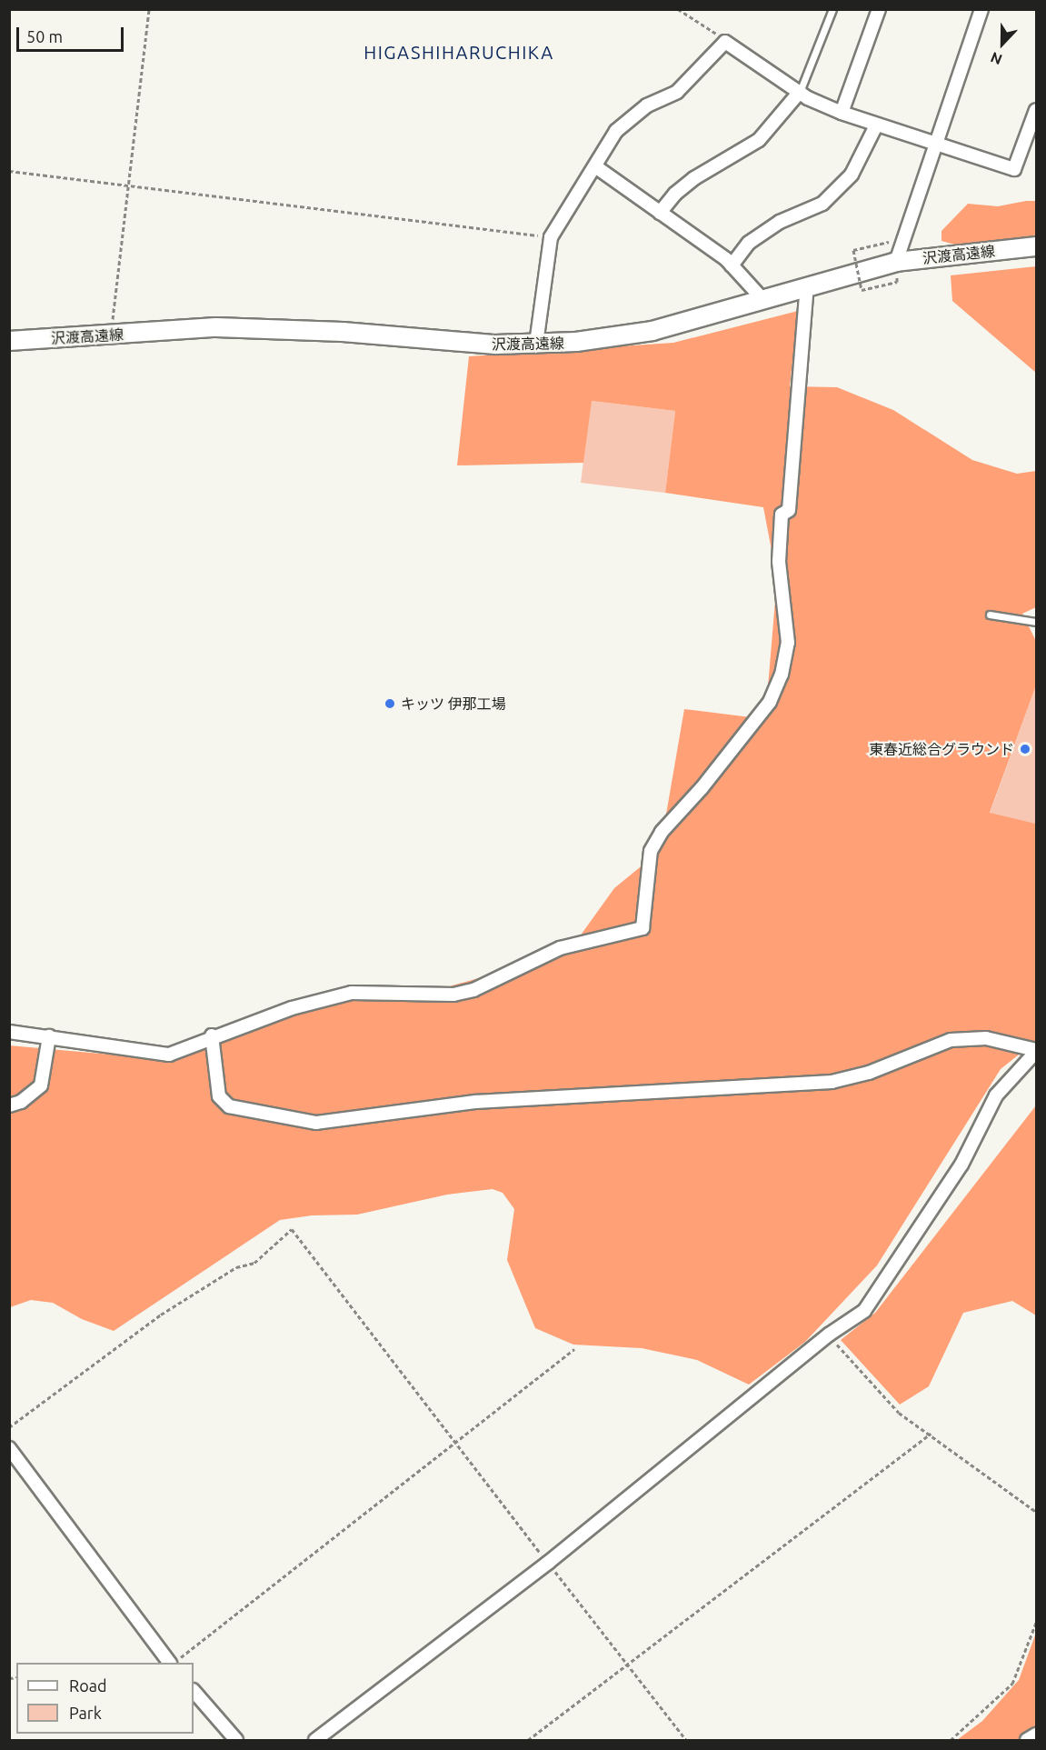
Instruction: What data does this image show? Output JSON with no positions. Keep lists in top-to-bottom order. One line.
{"streets":{"main road":["沢渡高遠線"]},"districts":["HIGASHIHARUCHIKA"],"places":["キッツ 伊那工場","東春近総合グラウンド"],"legend":["Road","Park"],"scale_bar":"50 m","north":"bottom"}
